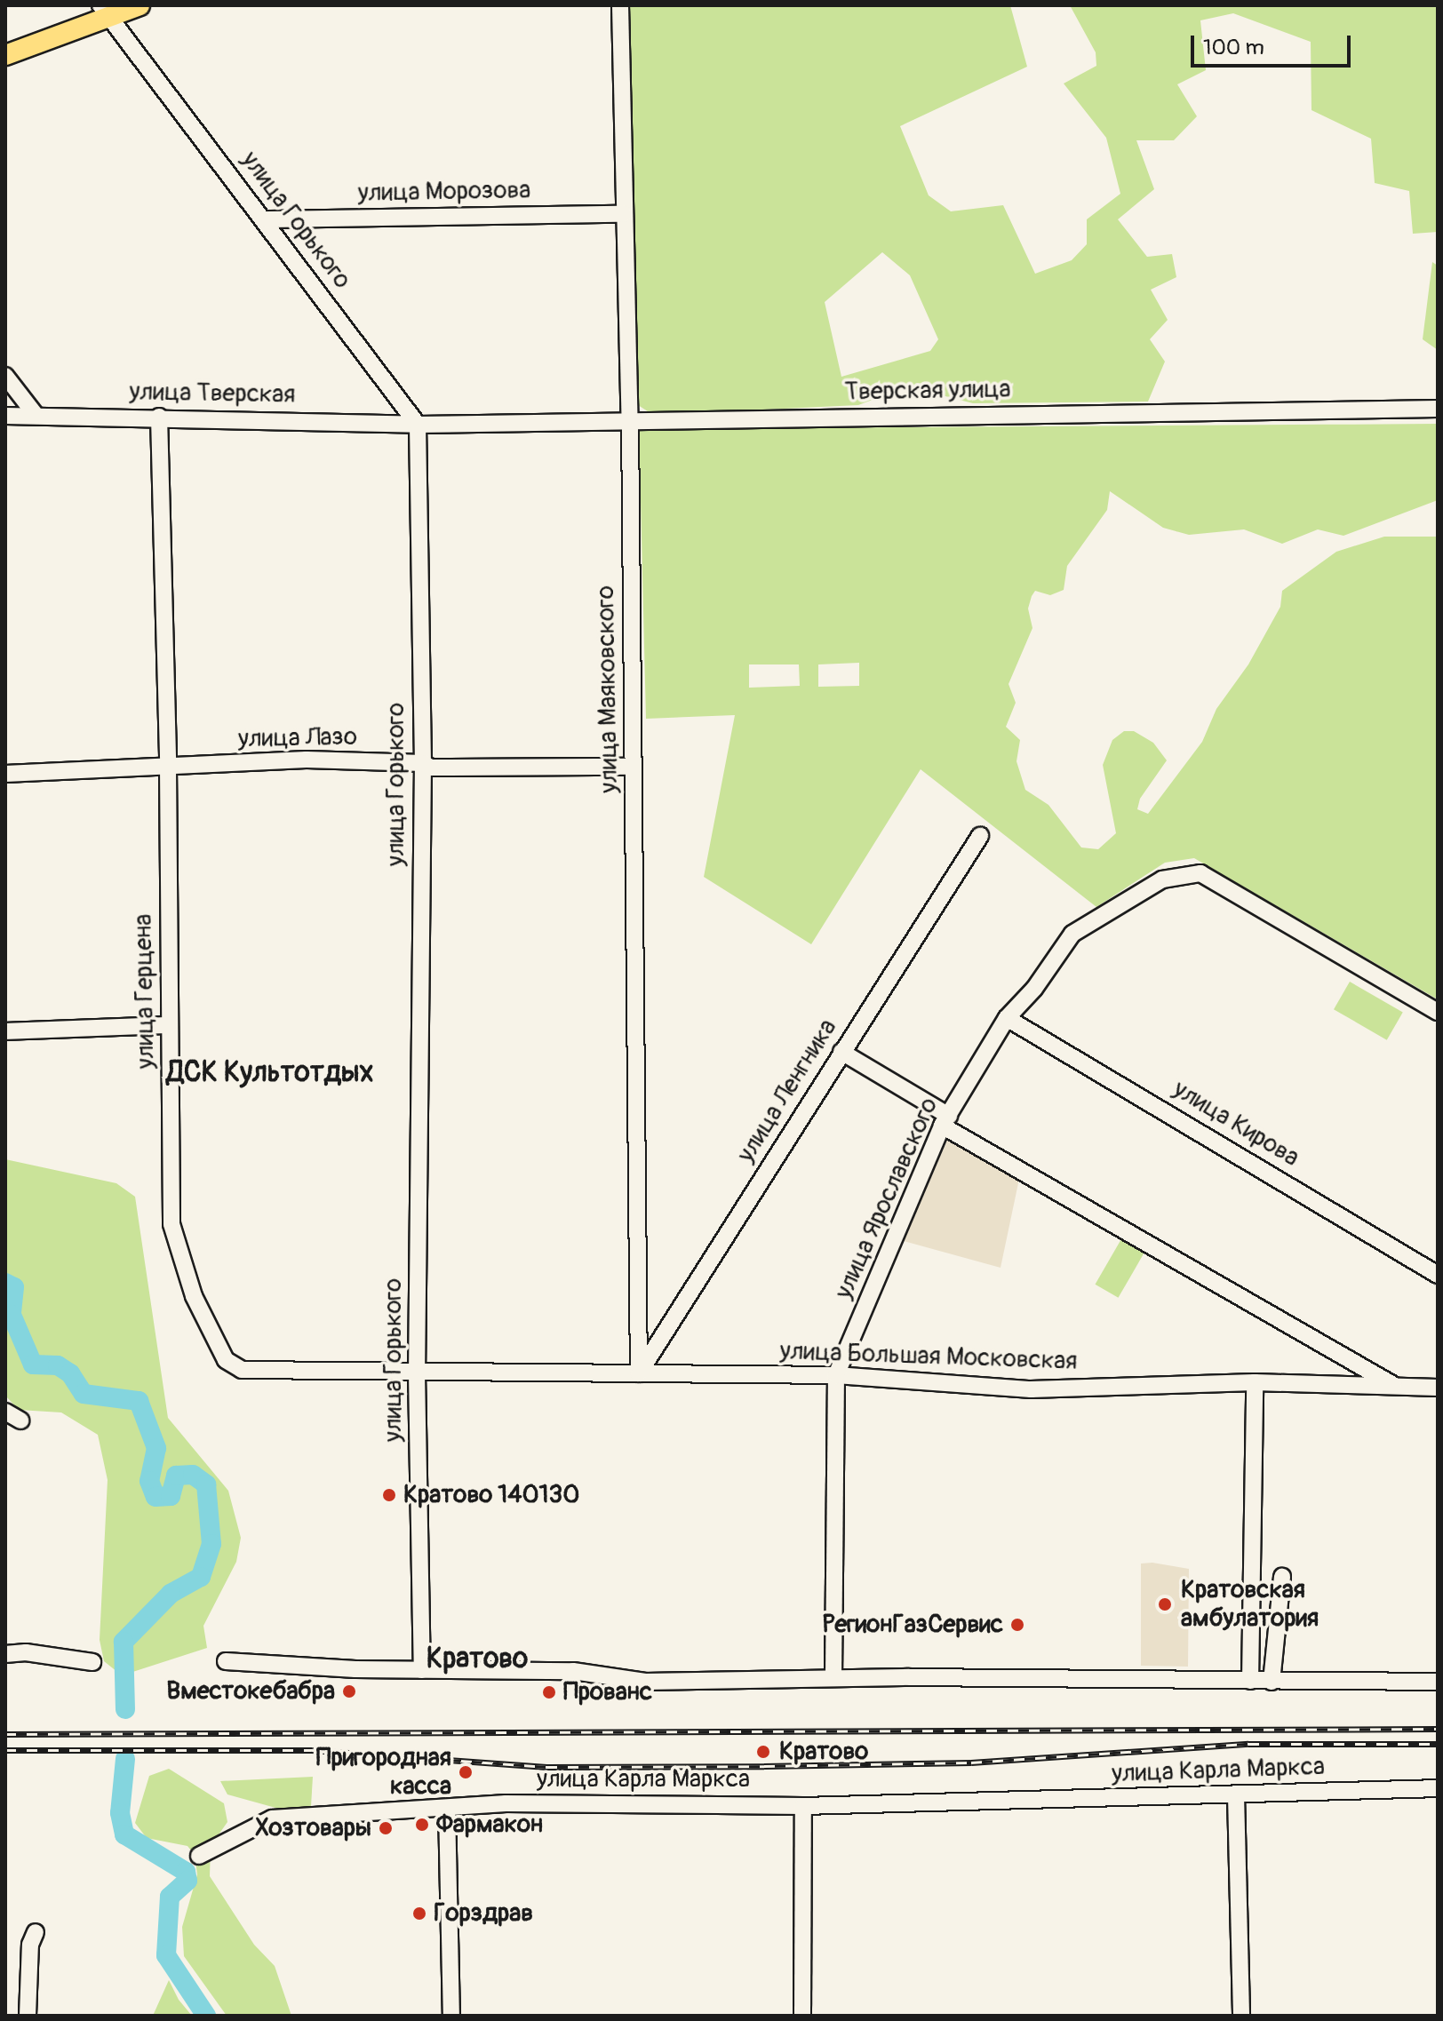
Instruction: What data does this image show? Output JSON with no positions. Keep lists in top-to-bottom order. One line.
{"streets":{"street":["улица Морозова","улица Горького","Тверская улица","улица Тверская","улица Маяковского","улица Лазо","улица Герцена","улица Ленгника","улица Кирова","улица Ярославского","улица Большая Московская","улица Карла Маркса"]},"crossings":[["улица Морозова","улица Горького"],["улица Морозова","улица Маяковского"],["улица Горького","Тверская улица"],["улица Горького","улица Тверская"],["улица Горького","улица Лазо"],["улица Горького","улица Герцена"],["улица Горького","улица Большая Московская"],["Тверская улица","улица Тверская"],["Тверская улица","улица Маяковского"],["улица Тверская","улица Герцена"],["улица Маяковского","улица Лазо"],["улица Маяковского","улица Ленгника"],["улица Маяковского","улица Большая Московская"],["улица Лазо","улица Герцена"],["улица Герцена","улица Большая Московская"],["улица Ленгника","улица Большая Московская"],["улица Кирова","улица Ярославского"],["улица Ярославского","улица Большая Московская"]],"districts":["ДСК Культотдых","Кратово"],"places":["Кратово 140130","Кратовская амбулатория","РегионГазСервис","Вместокебабра","Прованс","Кратово","Пригородная касса","Фармакон","Хозтовары","Горздрав"],"scale_bar":"100 m"}
